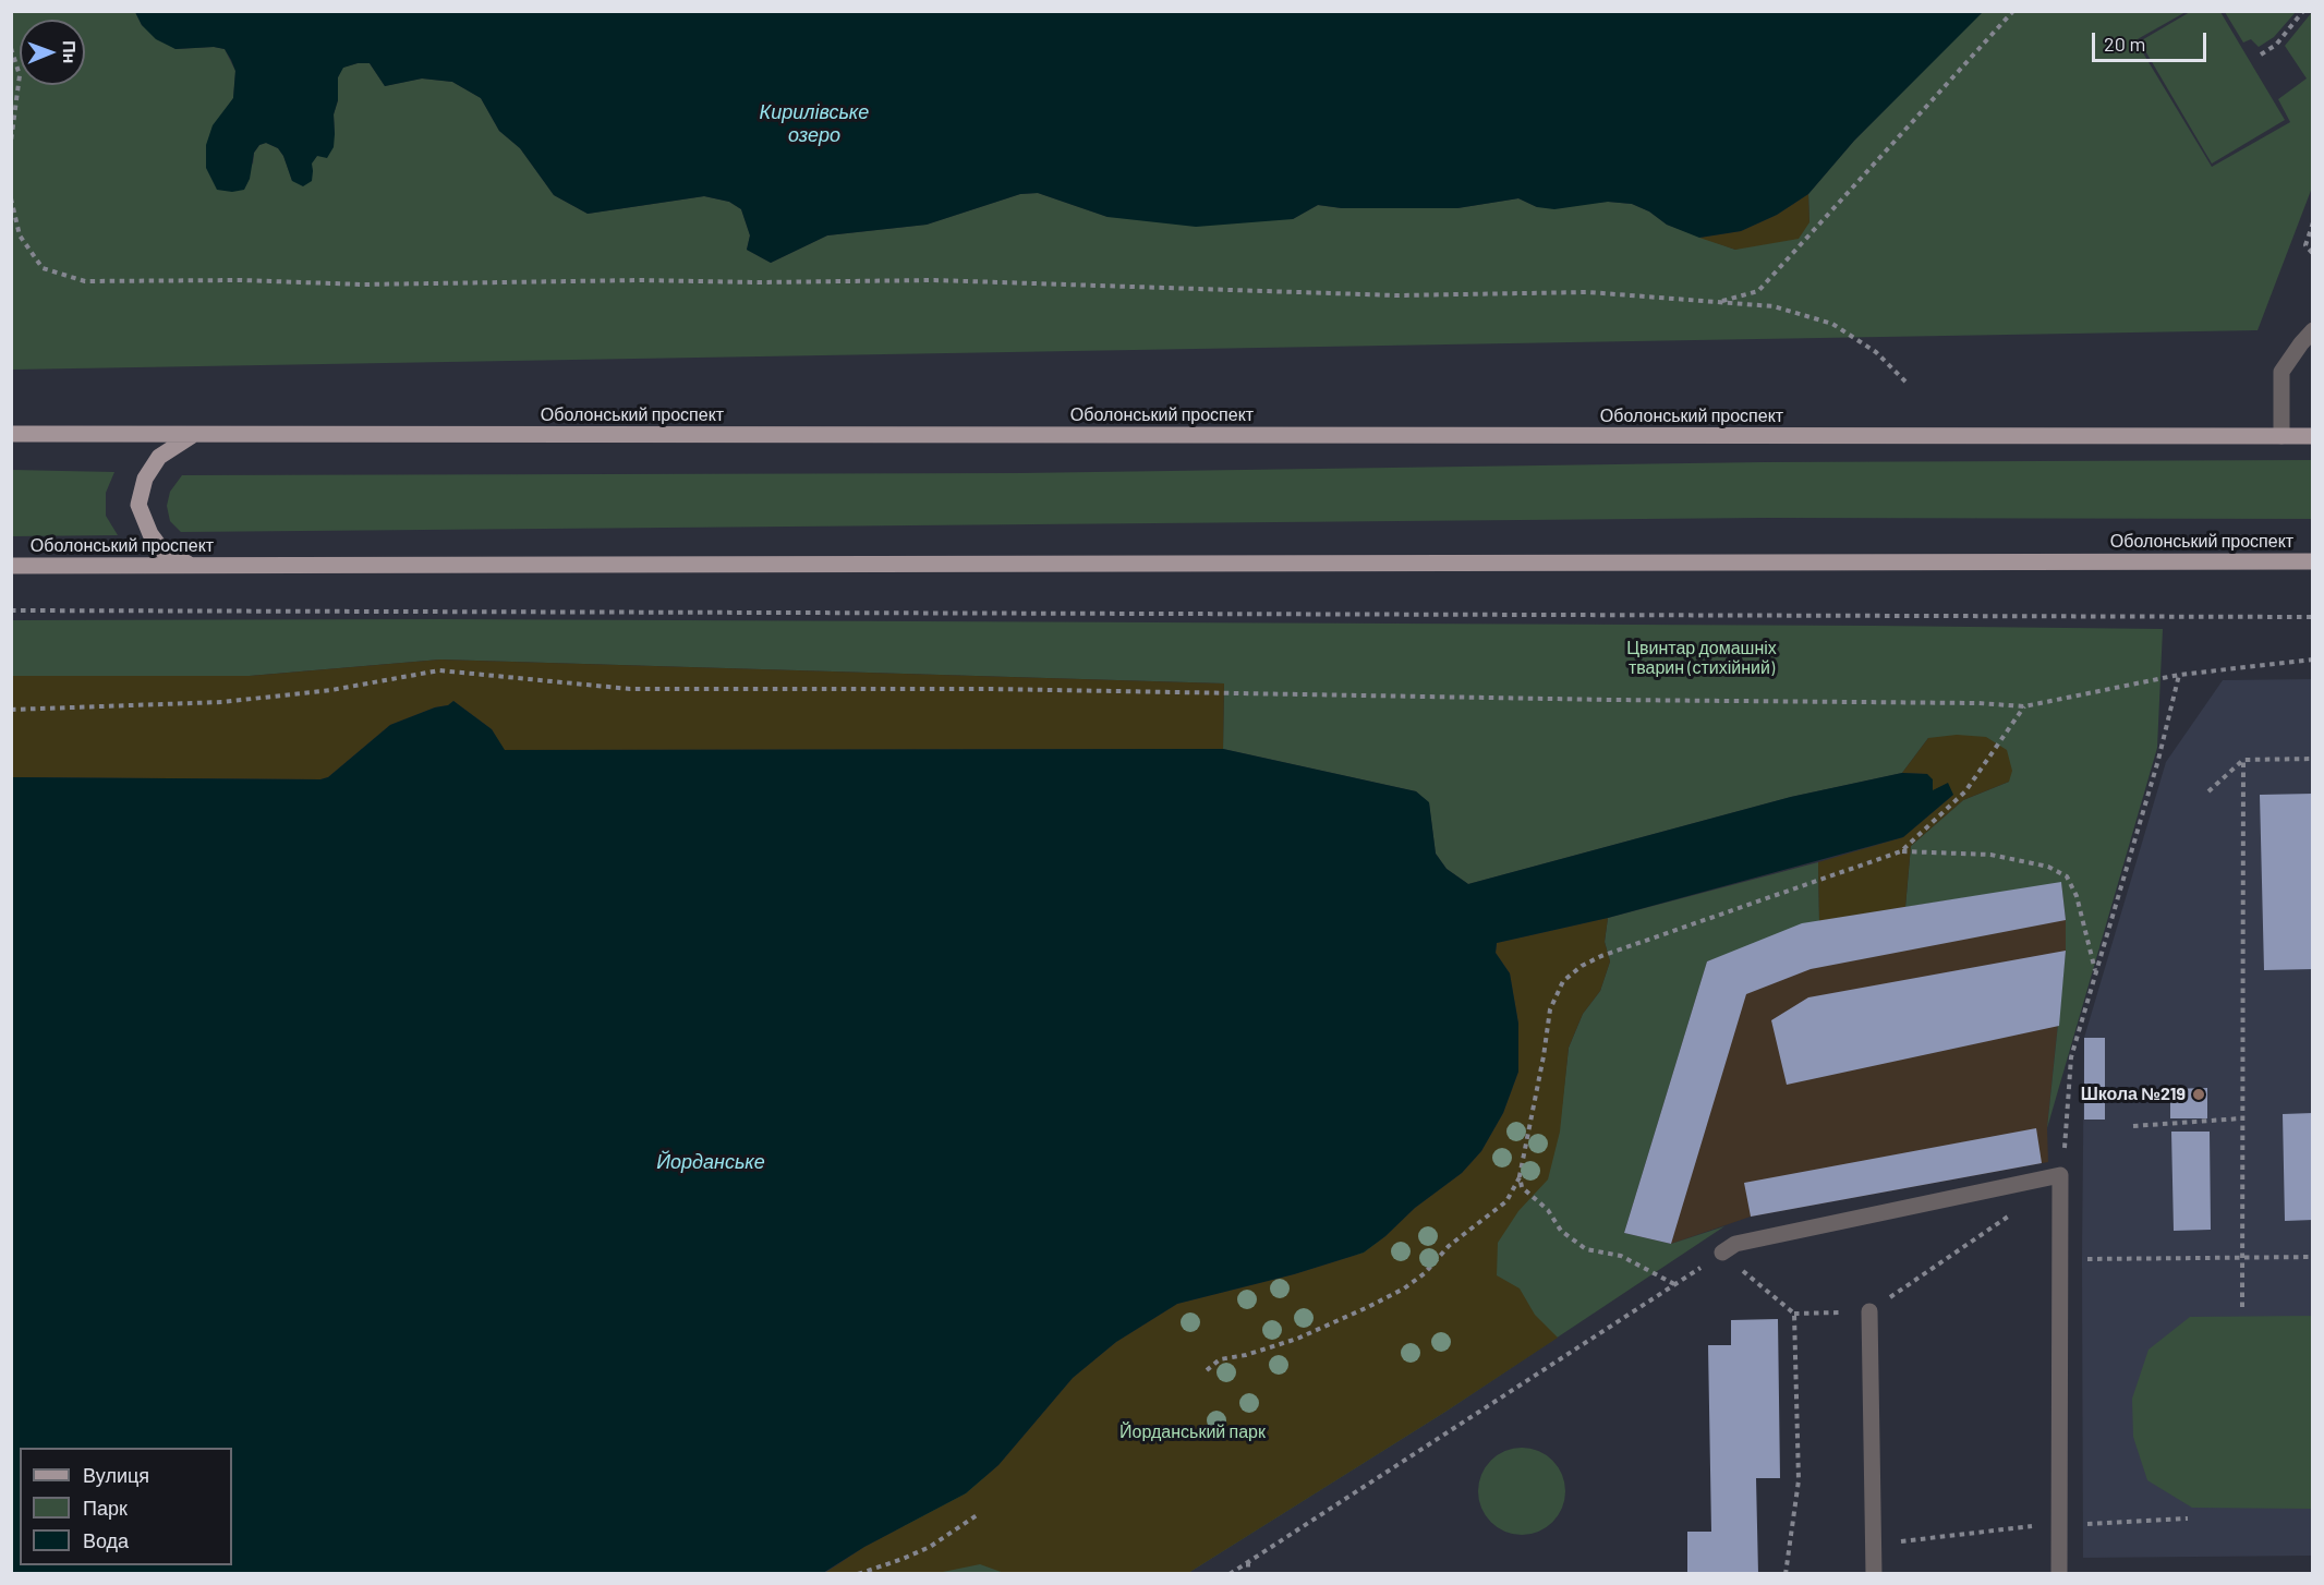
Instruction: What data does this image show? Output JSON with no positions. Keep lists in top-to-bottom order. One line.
{"streets":{"main road":["Оболонський проспект"]},"water":["Кирилівське озеро","Йорданське"],"parks":["Цвинтар домашніх тварин (стихійний)","Йорданський парк"],"places":["Школа №219"],"legend":["Вулиця","Парк","Вода"],"scale_bar":"20 m","north":"right"}
